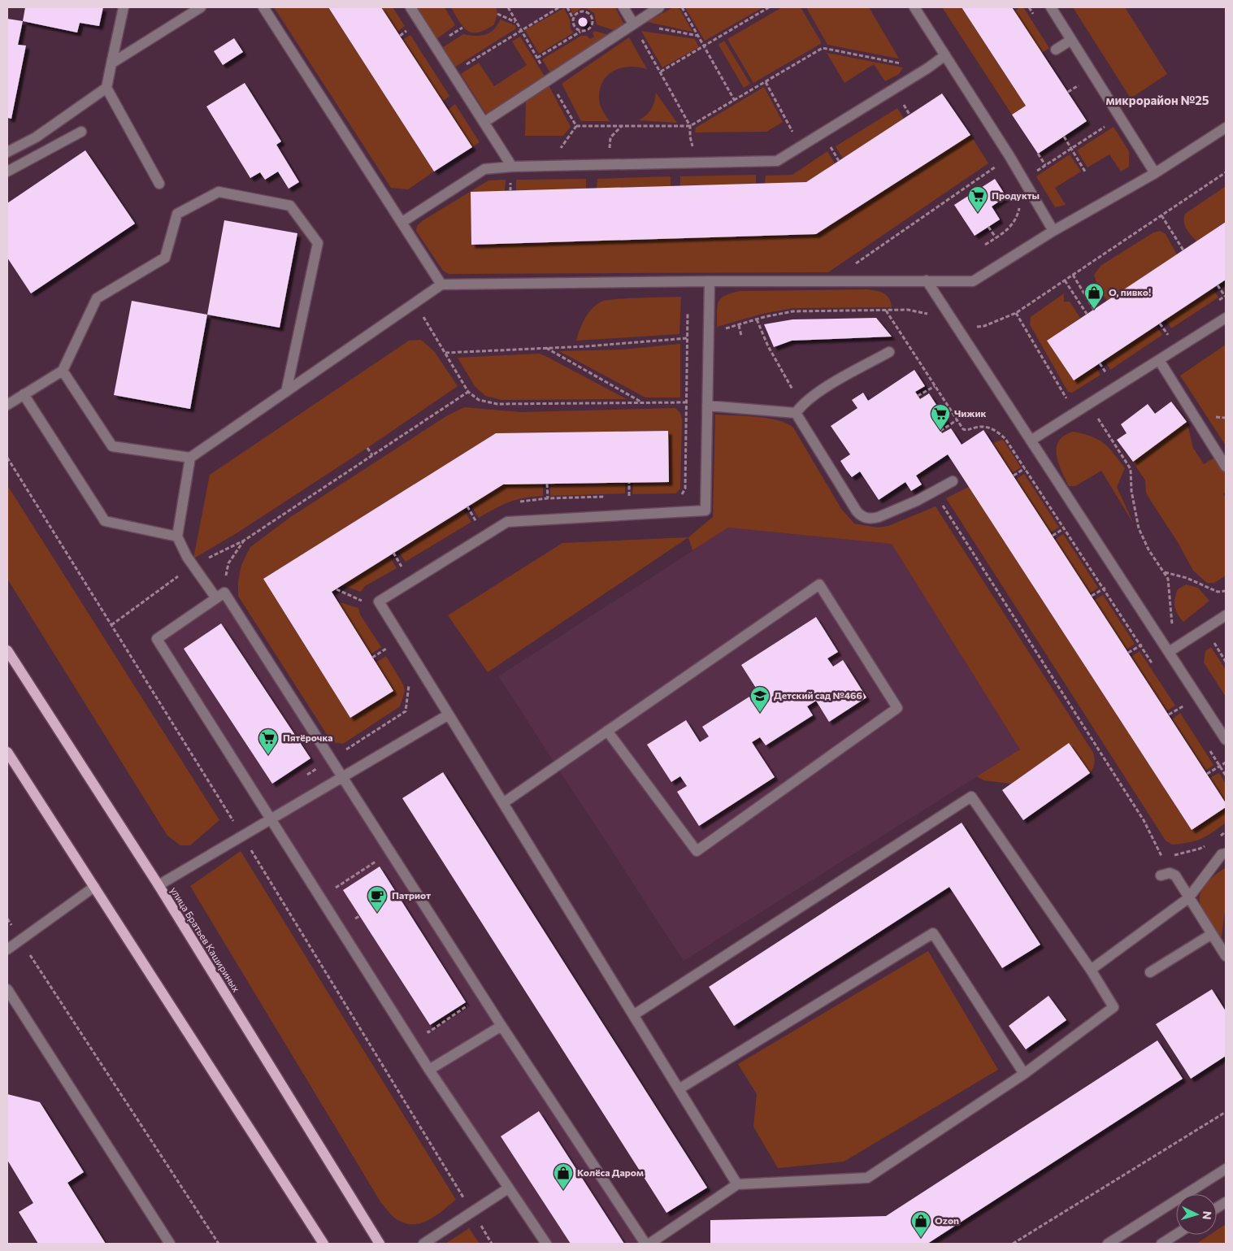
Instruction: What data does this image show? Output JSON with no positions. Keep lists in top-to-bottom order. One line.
{"streets":{"main road":["улица Братьев Кашириных"]},"districts":["микрорайон №25"],"places":{"supermarket":["Продукты","Чижик","Пятёрочка"],"shop":["О, пивко!","Колёса Даром","Ozon"],"school or university":["Детский сад №466"],"cafe":["Патриот"]},"north":"right"}
